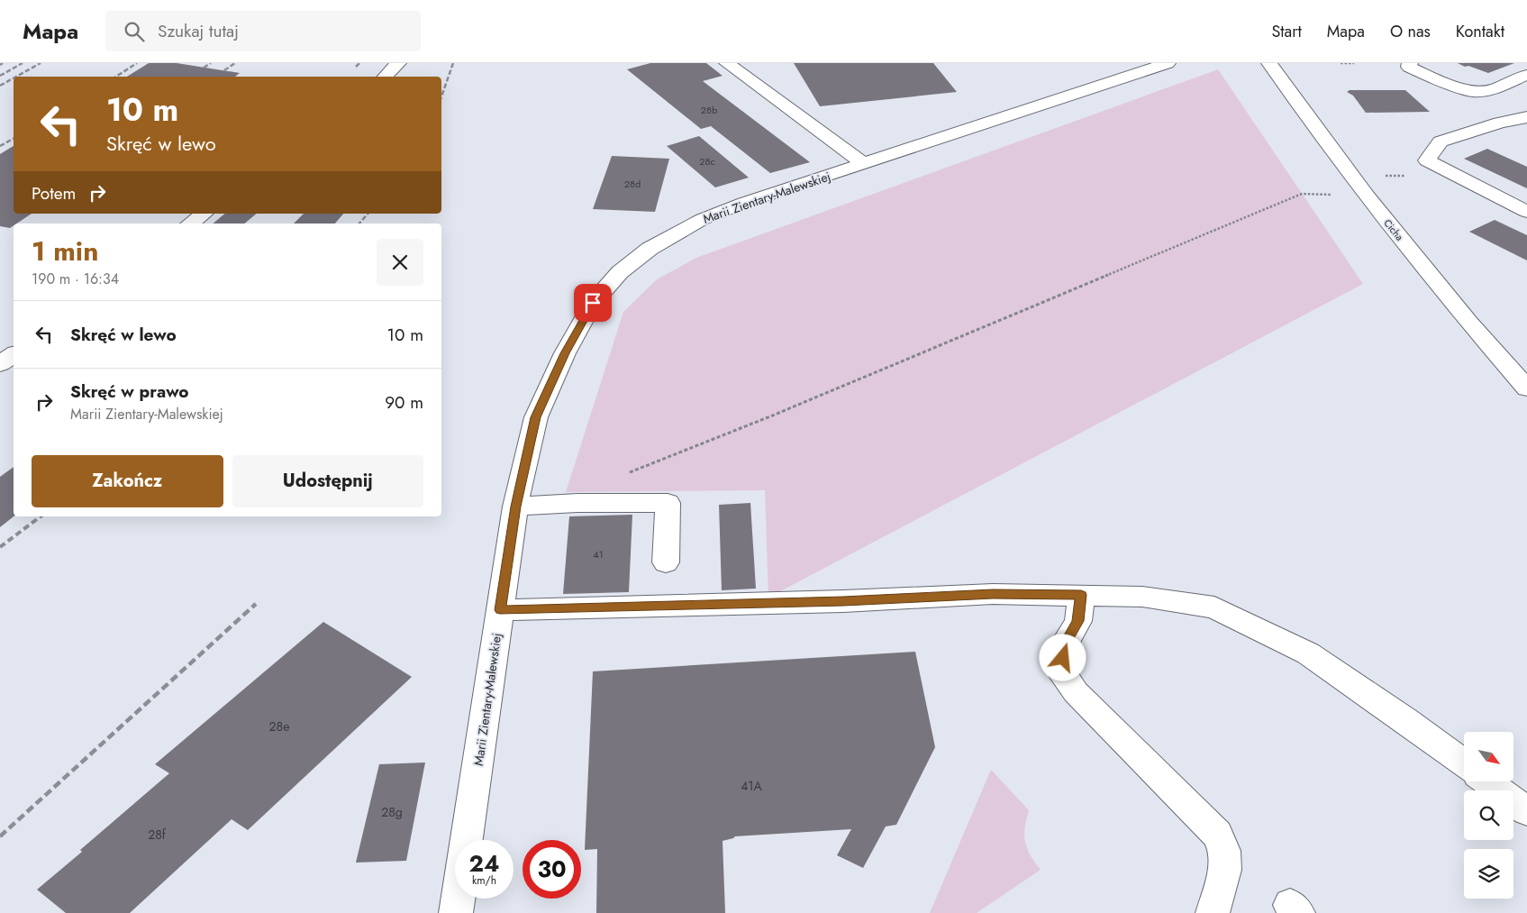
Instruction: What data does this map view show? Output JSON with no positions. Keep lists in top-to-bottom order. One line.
{"streets":{"street":["Marii Zientary-Malewskiej","Cicha"]},"house_numbers":["28b","28c","28d","41","28e","41A","28g","28f"],"north":"bottom right","page":{"header":"Mapa","search":"Szukaj tutaj","nav":["Start","Mapa","O nas","Kontakt"],"turn":["10 m","Skręć w lewo"],"then":"Potem","heading":["1 min","190 m · 16:34"],"list":[{"name":"Skręć w lewo","value":"10 m"},{"name":"Skręć w prawo","note":"Marii Zientary-Malewskiej","value":"90 m"}],"buttons":["Zakończ","Udostępnij"],"speed":"24 km/h","limit":"30"}}
